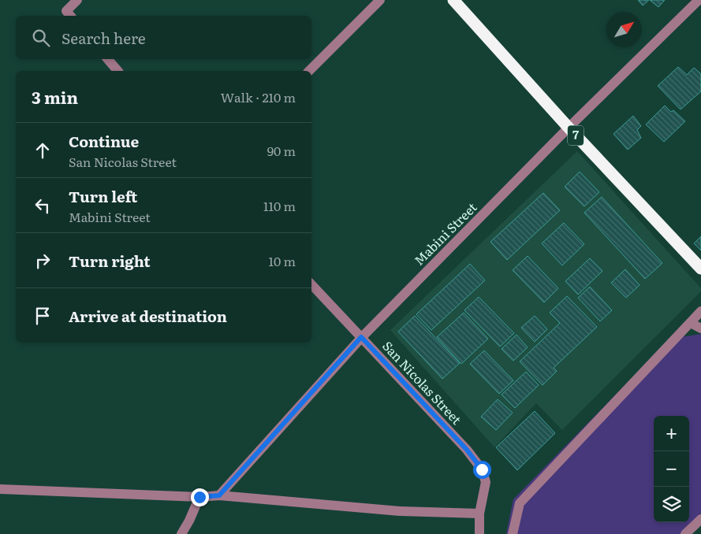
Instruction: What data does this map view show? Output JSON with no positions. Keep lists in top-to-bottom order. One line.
{"streets":{"highway":["7"],"street":["Mabini Street","San Nicolas Street"]},"crossings":[["7","Mabini Street"],["Mabini Street","San Nicolas Street"]],"north":"top right","page":{"search":"Search here","heading":["3 min","Walk · 210 m"],"list":[["Continue","San Nicolas Street","90 m"],["Turn left","Mabini Street","110 m"],["Turn right","10 m"],"Arrive at destination"],"map_buttons":["+","−"]}}
